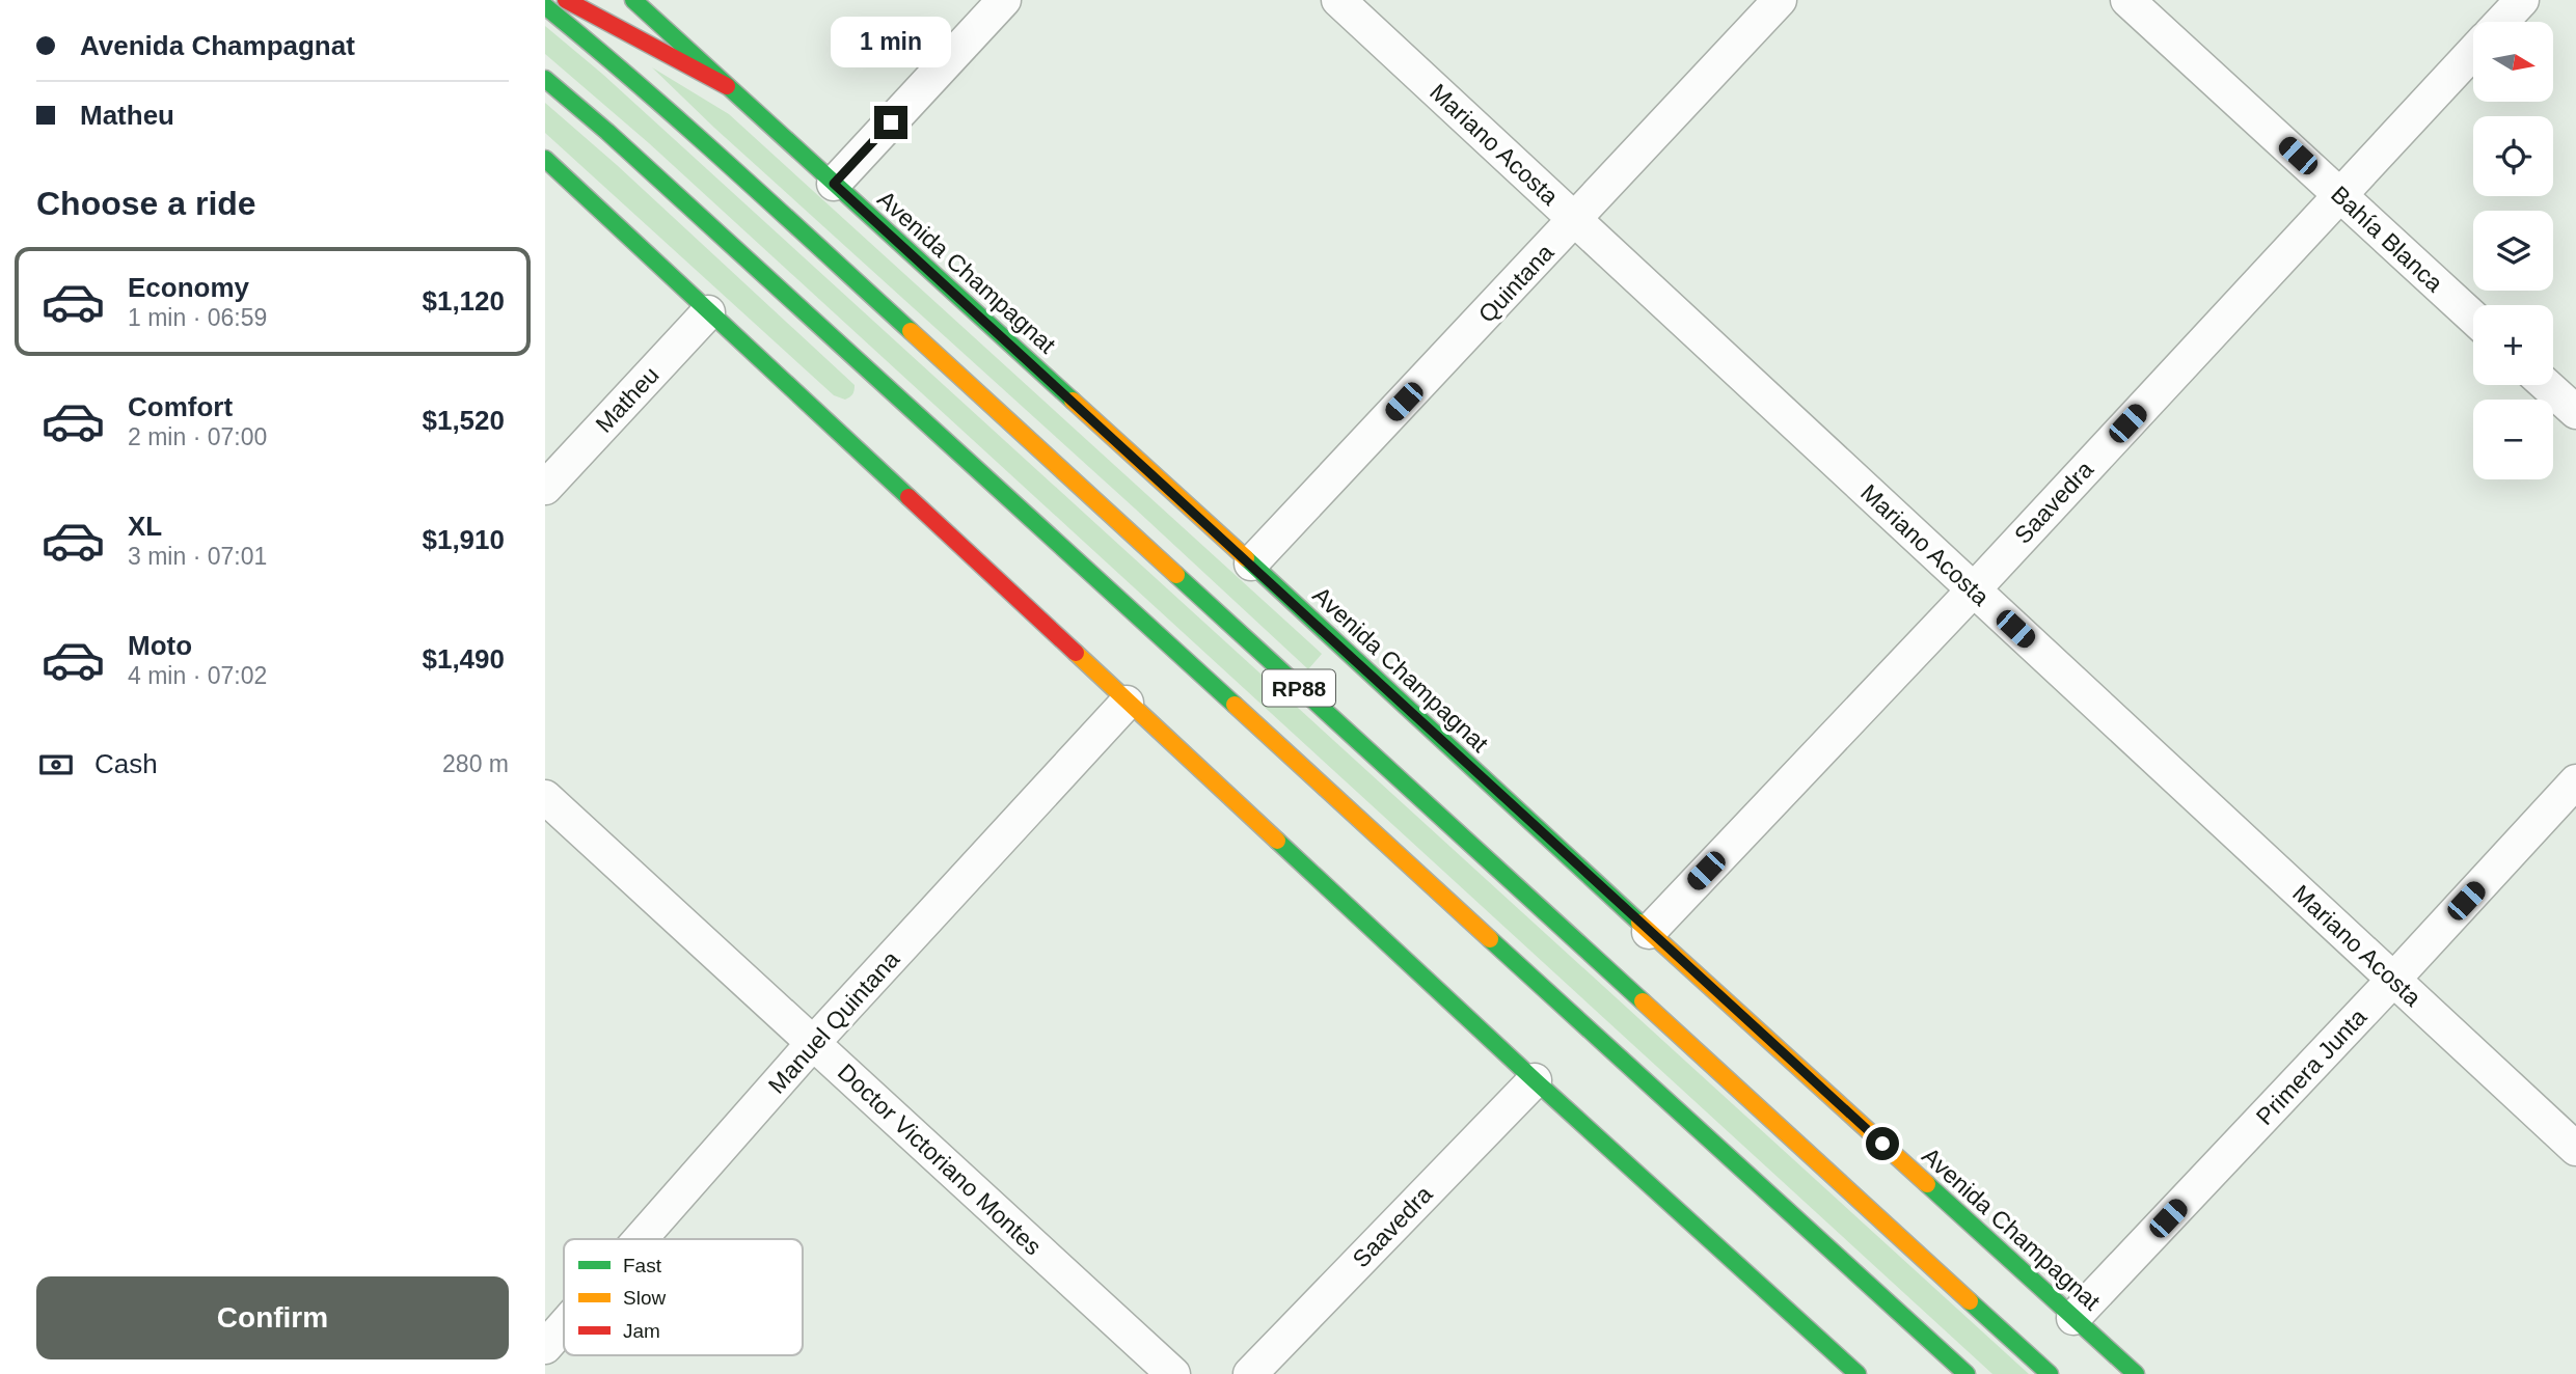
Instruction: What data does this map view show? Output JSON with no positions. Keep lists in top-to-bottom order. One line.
{"streets":{"main road":["Avenida Champagnat","RP88"],"street":["Mariano Acosta","Bahía Blanca","Quintana","Matheu","Saavedra","Manuel Quintana","Primera Junta","Doctor Victoriano Montes"]},"crossings":[["Mariano Acosta","Quintana"],["Mariano Acosta","Saavedra"],["Mariano Acosta","Primera Junta"],["Bahía Blanca","Saavedra"],["Avenida Champagnat","Quintana"],["Avenida Champagnat","Saavedra"],["Avenida Champagnat","Primera Junta"],["Manuel Quintana","Doctor Victoriano Montes"]],"legend":["Fast","Slow","Jam"],"north":"right","page":{"banner":["Avenida Champagnat","Matheu"],"bubble":"1 min","map_buttons":["+","−"],"heading":"Choose a ride","list":[{"name":"Economy","note":"1 min · 06:59","value":"$1,120"},{"name":"Comfort","note":"2 min · 07:00","value":"$1,520"},{"name":"XL","note":"3 min · 07:01","value":"$1,910"},{"name":"Moto","note":"4 min · 07:02","value":"$1,490"}],"pay":["Cash","280 m"],"buttons":"Confirm"}}
